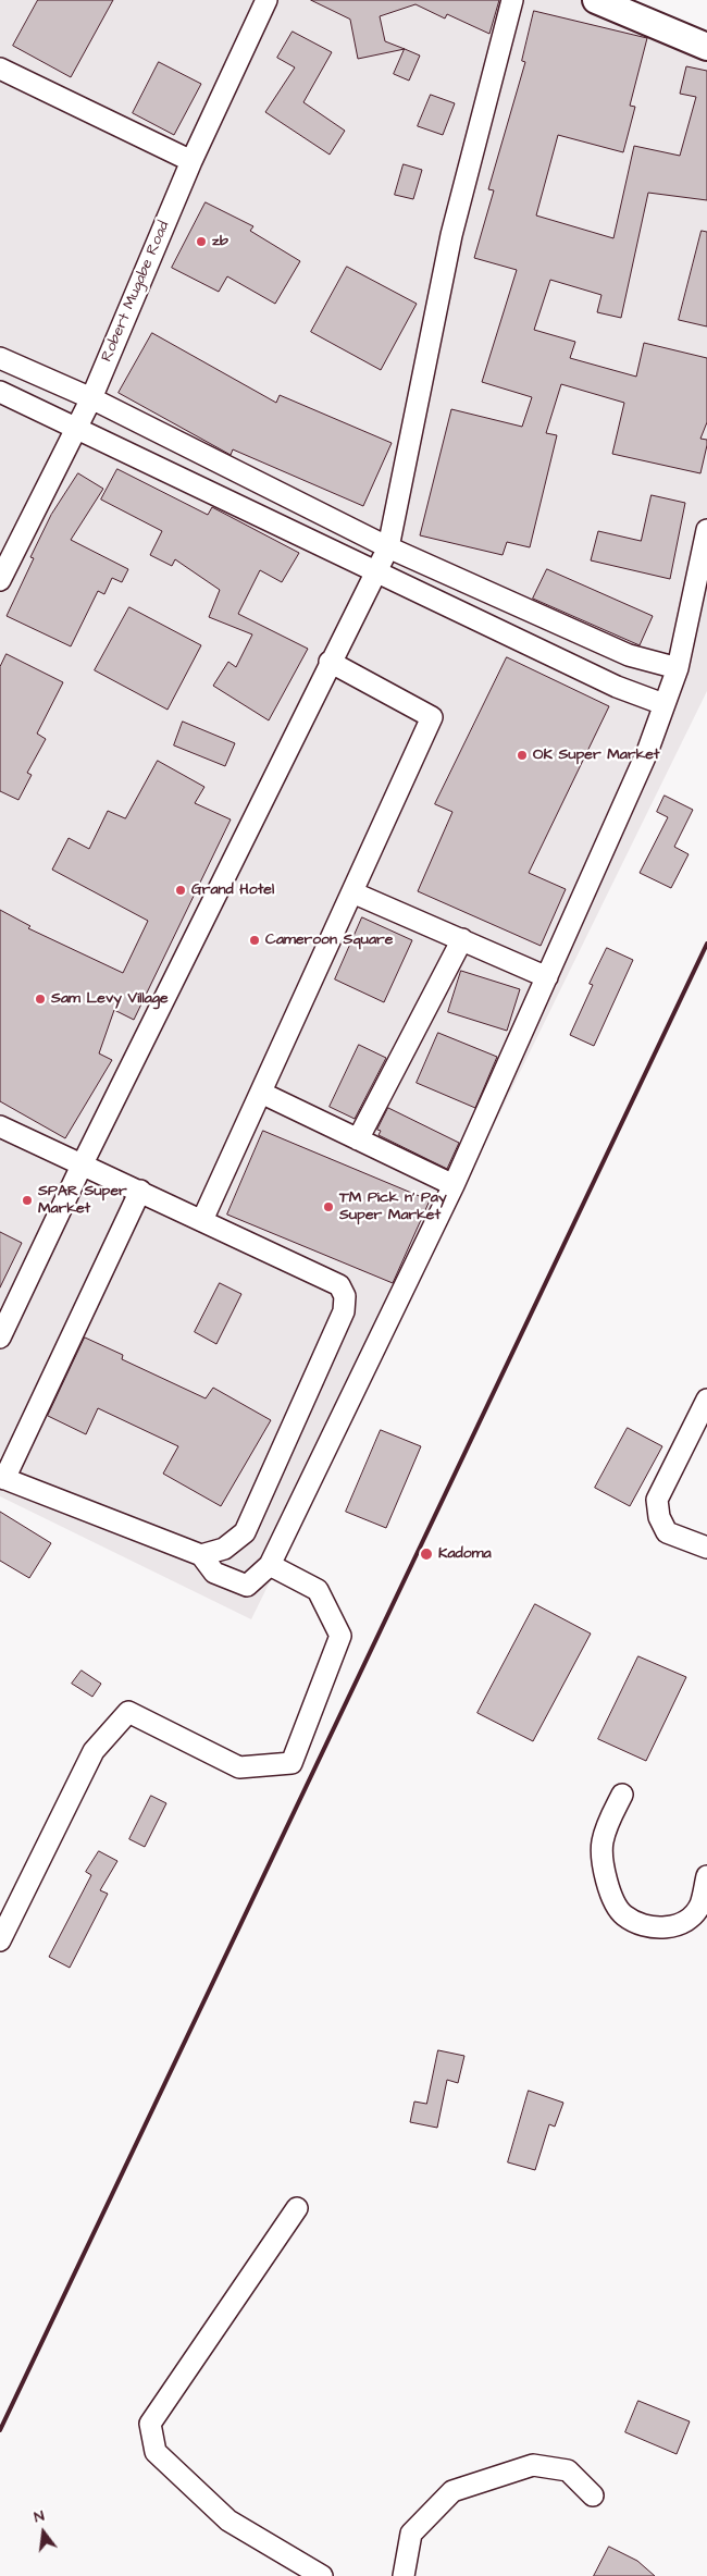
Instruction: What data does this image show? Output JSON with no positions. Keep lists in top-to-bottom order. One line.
{"streets":{"street":["Robert Mugabe Road"]},"places":["zb","OK Super Market","Grand Hotel","Cameroon Square","Sam Levy Village","SPAR Super Market","TM Pick n' Pay Super Market","Kadoma"],"north":"top"}
